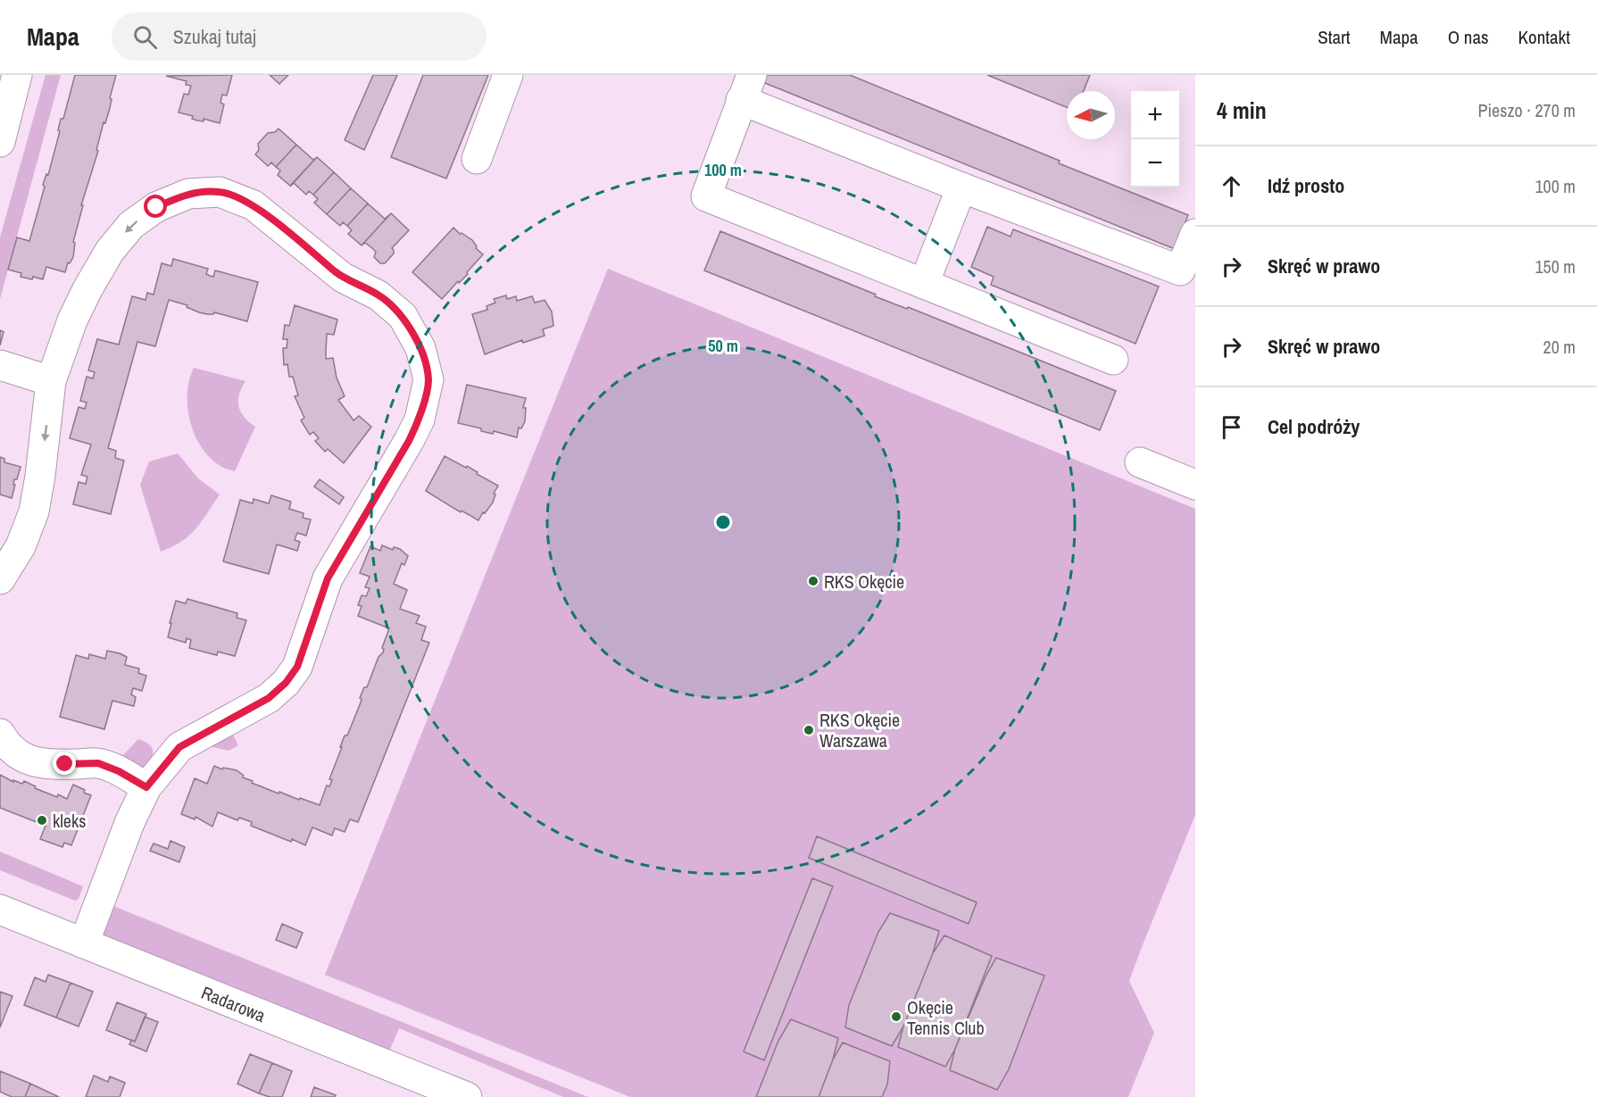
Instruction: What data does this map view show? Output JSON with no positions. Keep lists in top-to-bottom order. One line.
{"streets":{"street":["Radarowa"]},"places":["RKS Okęcie","RKS Okęcie Warszawa","kleks","Okęcie Tennis Club"],"north":"left","page":{"header":"Mapa","search":"Szukaj tutaj","nav":["Start","Mapa","O nas","Kontakt"],"heading":["4 min","Pieszo · 270 m"],"map_buttons":["+","−"],"list":[["Idź prosto","100 m"],["Skręć w prawo","150 m"],["Skręć w prawo","20 m"],"Cel podróży"]},"rings":["100 m","50 m"]}
